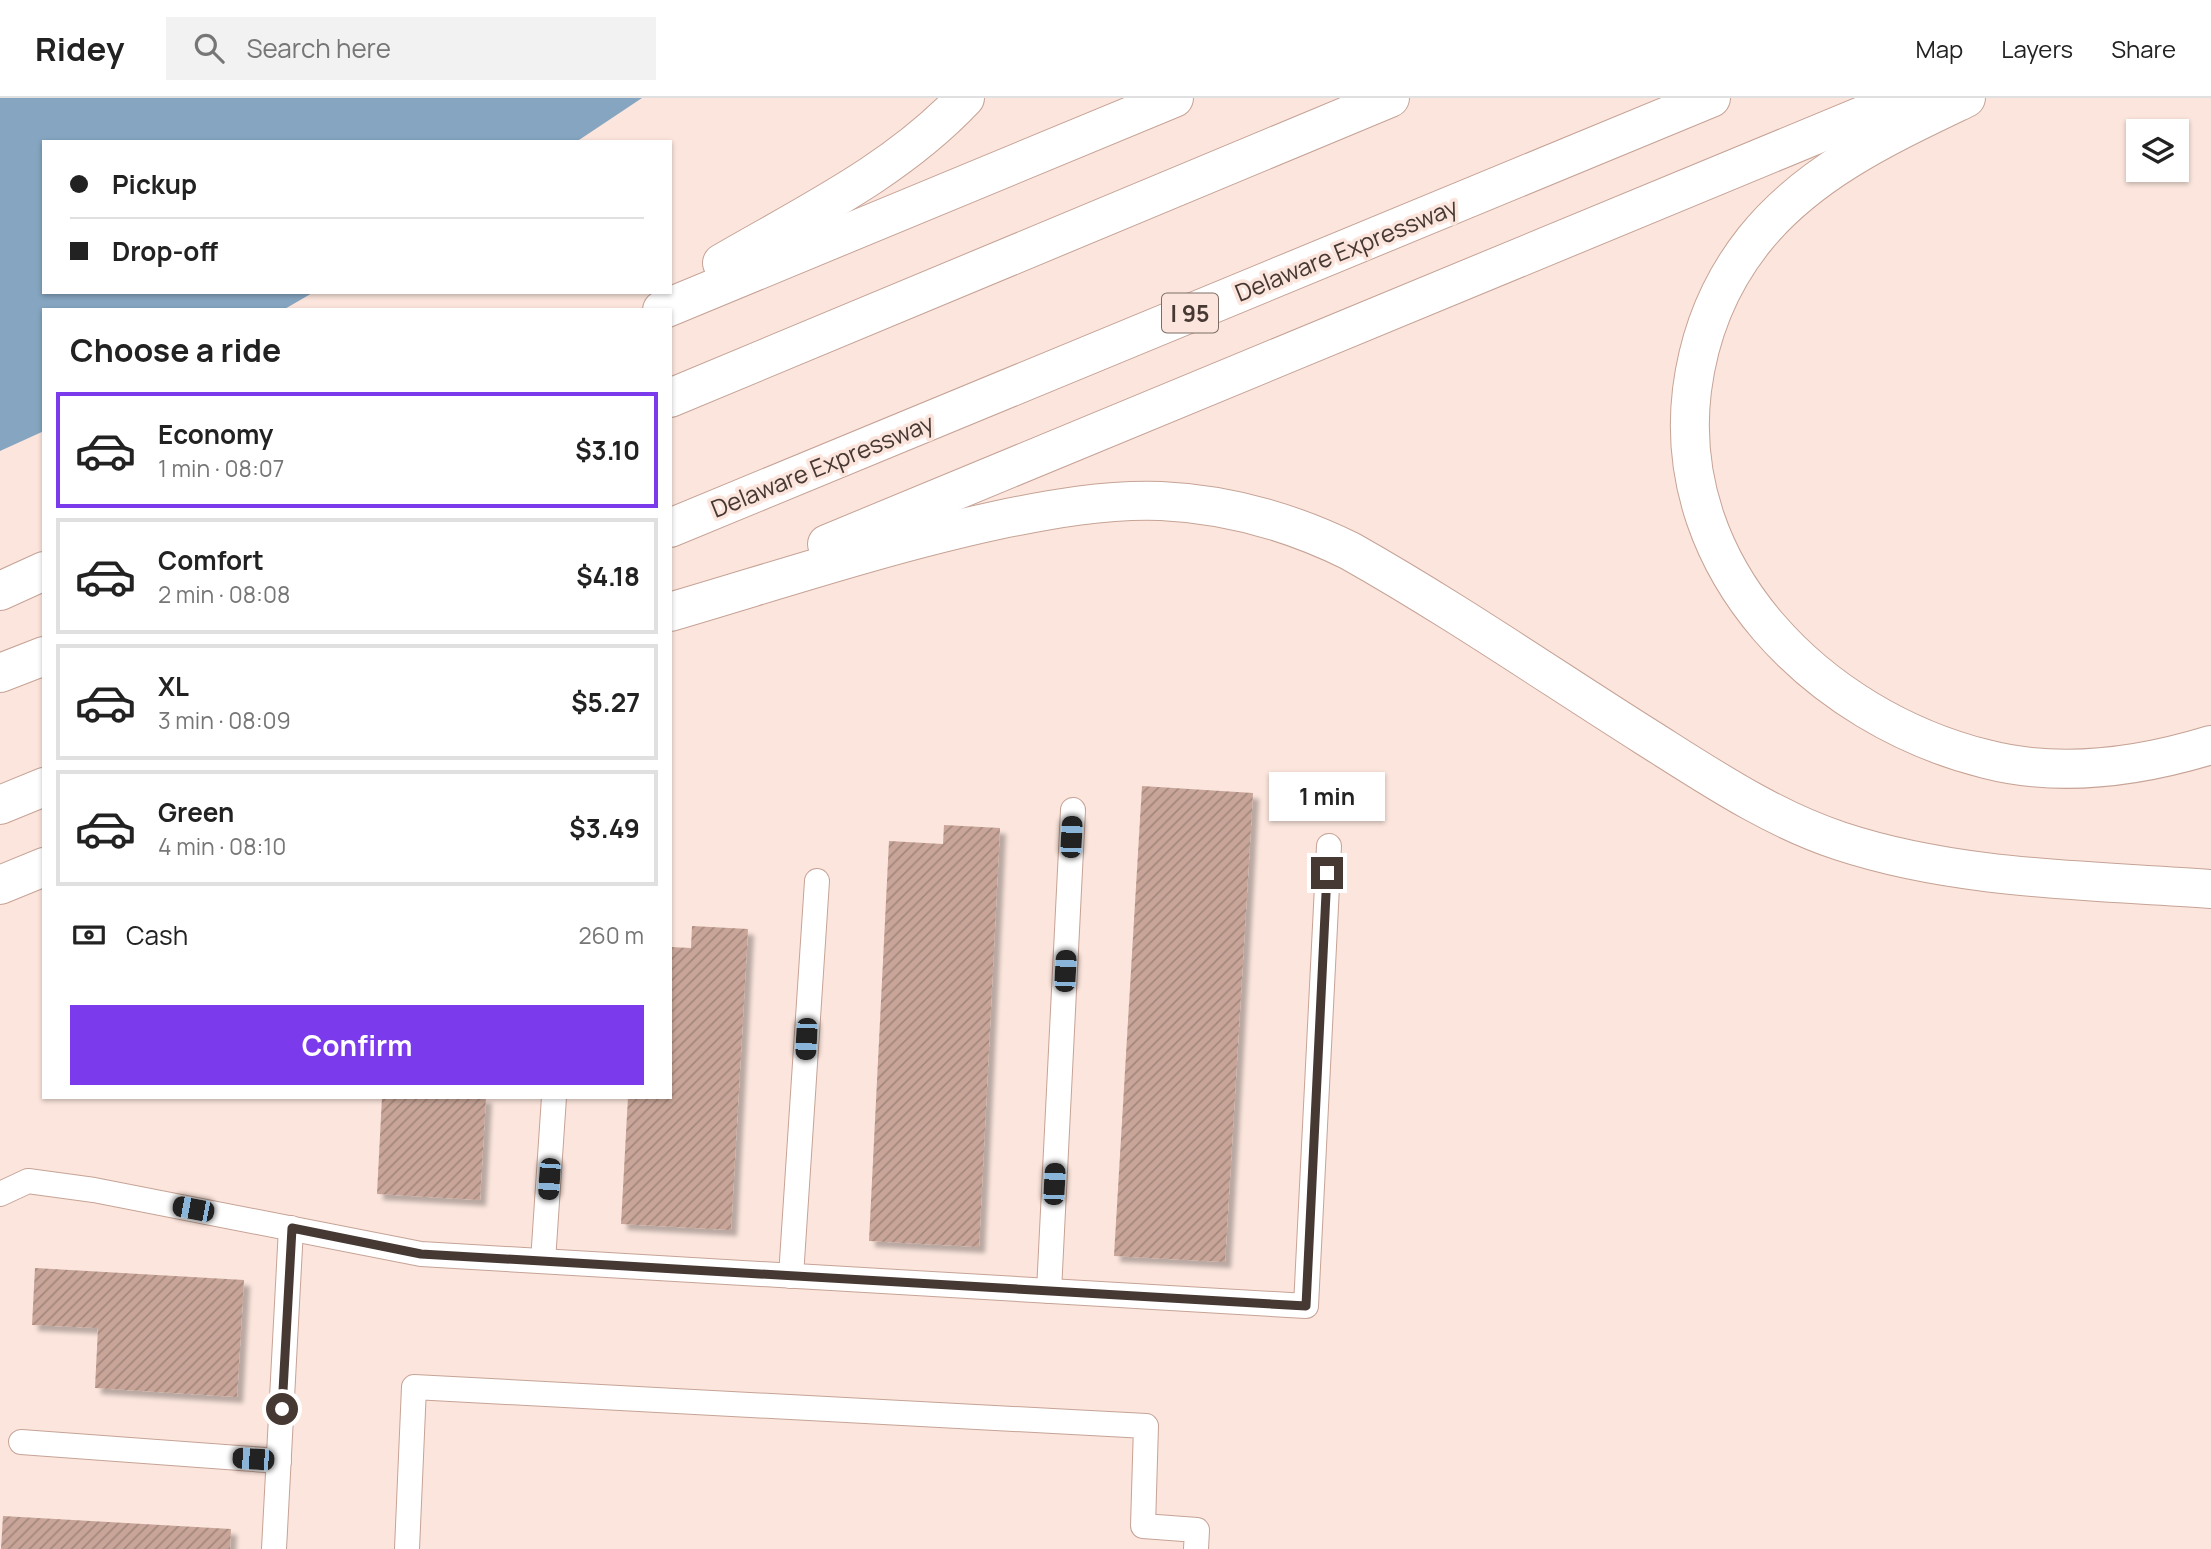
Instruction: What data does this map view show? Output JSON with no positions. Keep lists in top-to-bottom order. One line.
{"streets":{"highway":["Delaware Expressway","I 95"]},"page":{"header":"Ridey","search":"Search here","nav":["Map","Layers","Share"],"banner":["Pickup","Drop-off"],"heading":"Choose a ride","list":[{"name":"Economy","note":"1 min · 08:07","value":"$3.10"},{"name":"Comfort","note":"2 min · 08:08","value":"$4.18"},{"name":"XL","note":"3 min · 08:09","value":"$5.27"},{"name":"Green","note":"4 min · 08:10","value":"$3.49"}],"bubble":"1 min","pay":["Cash","260 m"],"buttons":"Confirm"}}
